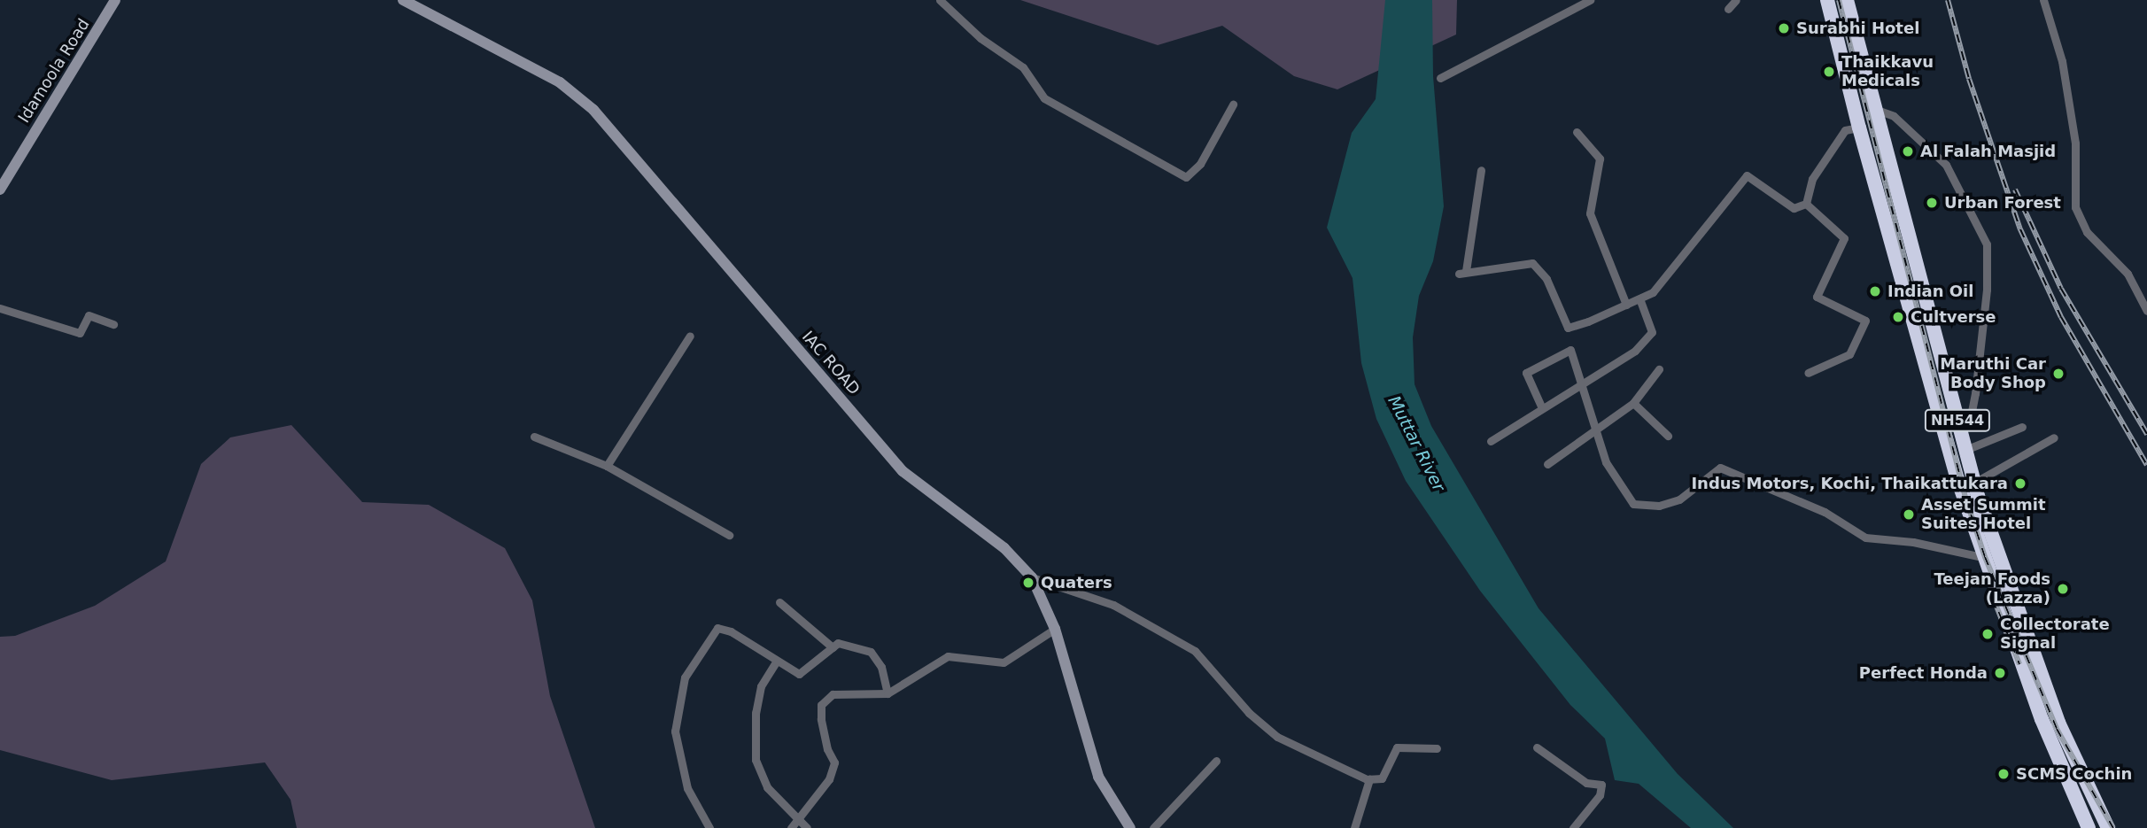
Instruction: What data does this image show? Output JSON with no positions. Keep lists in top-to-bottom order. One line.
{"streets":{"highway":["NH544"],"main road":["Idamoola Road","IAC ROAD"]},"water":["Muttar River"],"places":["Surabhi Hotel","Thaikkavu Medicals","Al Falah Masjid","Urban Forest","Indian Oil","Cultverse","Maruthi Car Body Shop","Indus Motors, Kochi, Thaikattukara","Asset Summit Suites Hotel","Quaters","Teejan Foods (Lazza)","Collectorate Signal","Perfect Honda","SCMS Cochin"]}
